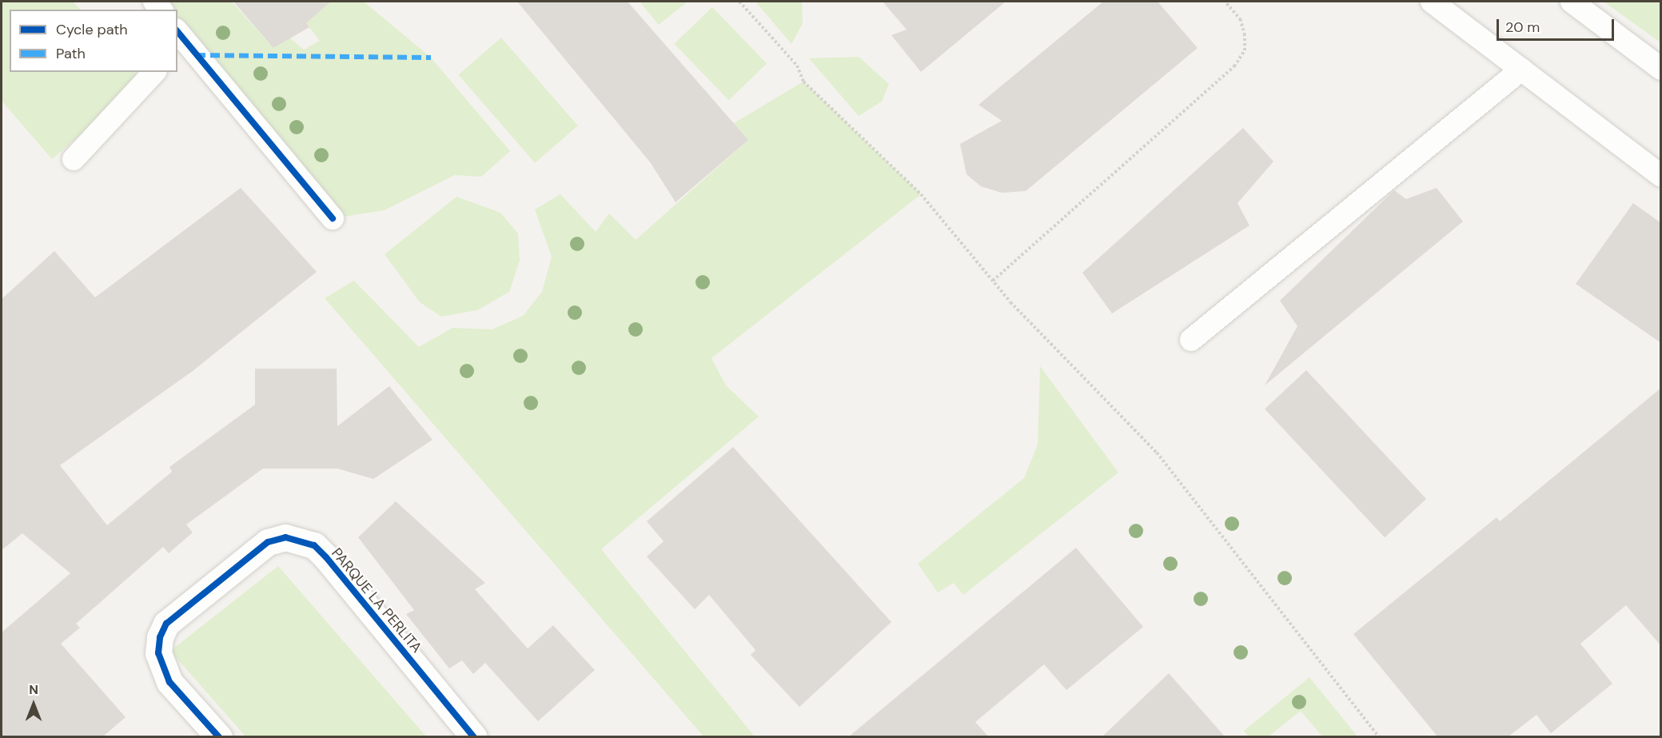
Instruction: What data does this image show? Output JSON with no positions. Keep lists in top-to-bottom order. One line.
{"streets":{"street":["PARQUE LA PERLITA"]},"legend":["Cycle path","Path"],"scale_bar":"20 m","north":"top"}
